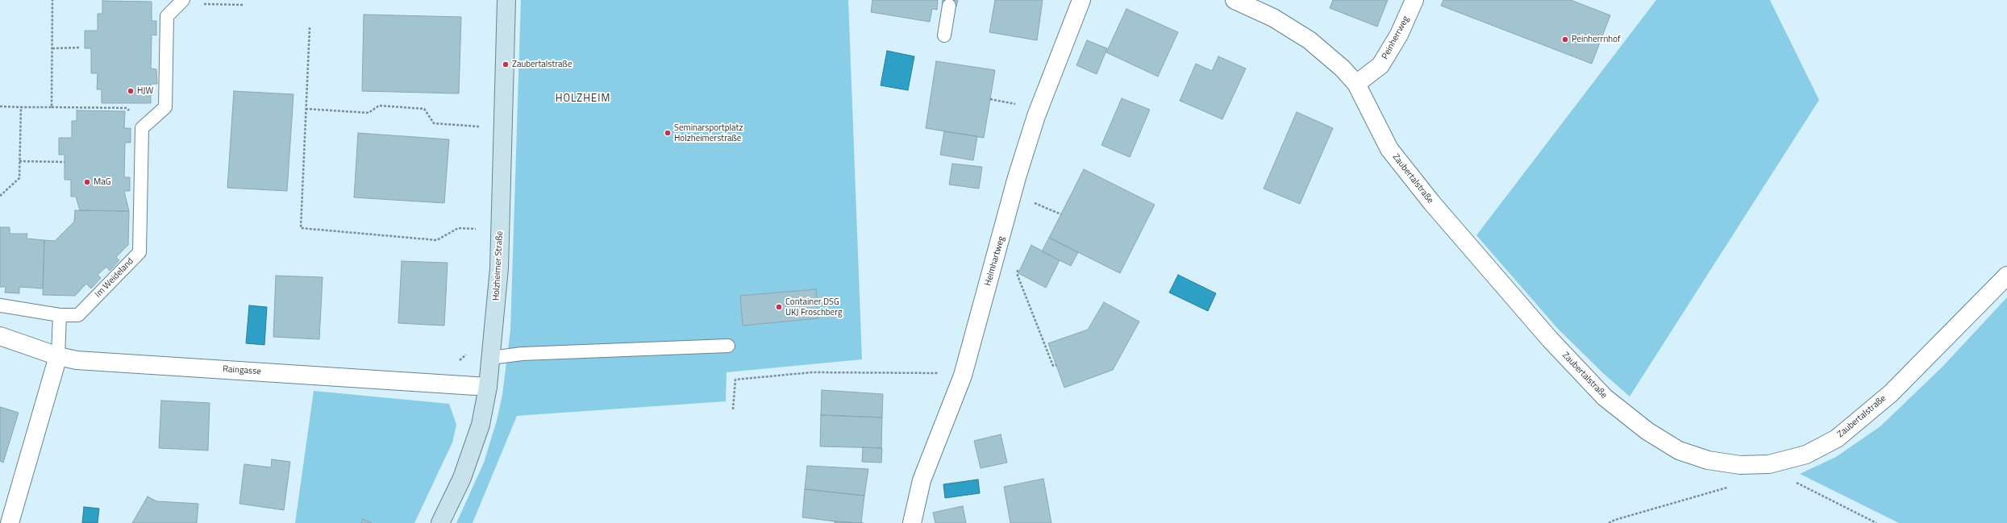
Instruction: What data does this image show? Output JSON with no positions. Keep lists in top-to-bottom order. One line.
{"streets":{"street":["Peinherrweg","Zaubertalstraße","Helmhartweg","Holzheimer Straße","Raingasse"],"lane":["Im Weideland"]},"crossings":[["Peinherrweg","Zaubertalstraße"],["Holzheimer Straße","Raingasse"]],"districts":["HOLZHEIM"],"places":["Peinherrnhof","Zaubertalstraße","HJW","Seminarsportplatz Holzheimerstraße","MaG","Container DSG UKJ Froschberg"]}
